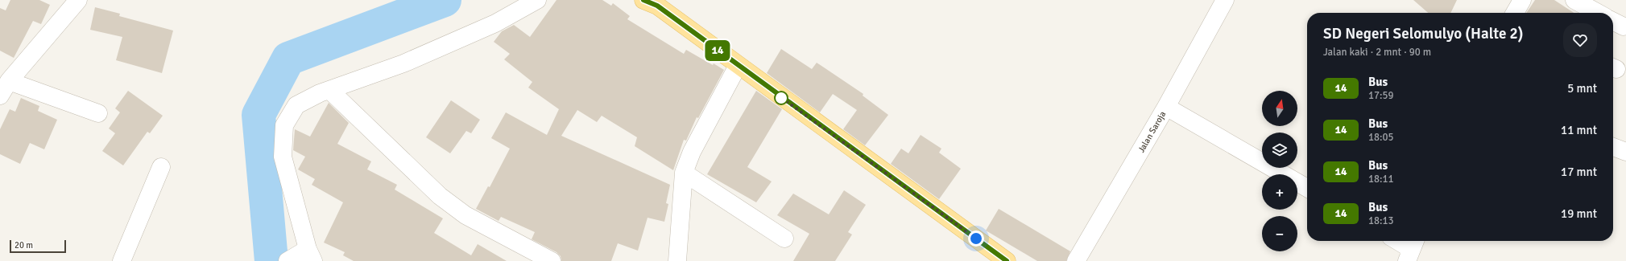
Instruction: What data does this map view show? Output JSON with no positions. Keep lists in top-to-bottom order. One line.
{"streets":{"street":["Jalan Saroja"]},"lines":["bus line 14"],"scale_bar":"20 m","north":"top","page":{"on_map":"14","heading":["SD Negeri Selomulyo (Halte 2)","Jalan kaki · 2 mnt · 90 m"],"list":[{"mark":"14","name":"Bus","note":"17:59","value":"5 mnt"},{"mark":"14","name":"Bus","note":"18:05","value":"11 mnt"},{"mark":"14","name":"Bus","note":"18:11","value":"17 mnt"},{"mark":"14","name":"Bus","note":"18:13","value":"19 mnt"}],"map_buttons":["+","−"],"scale":"20 m"}}
